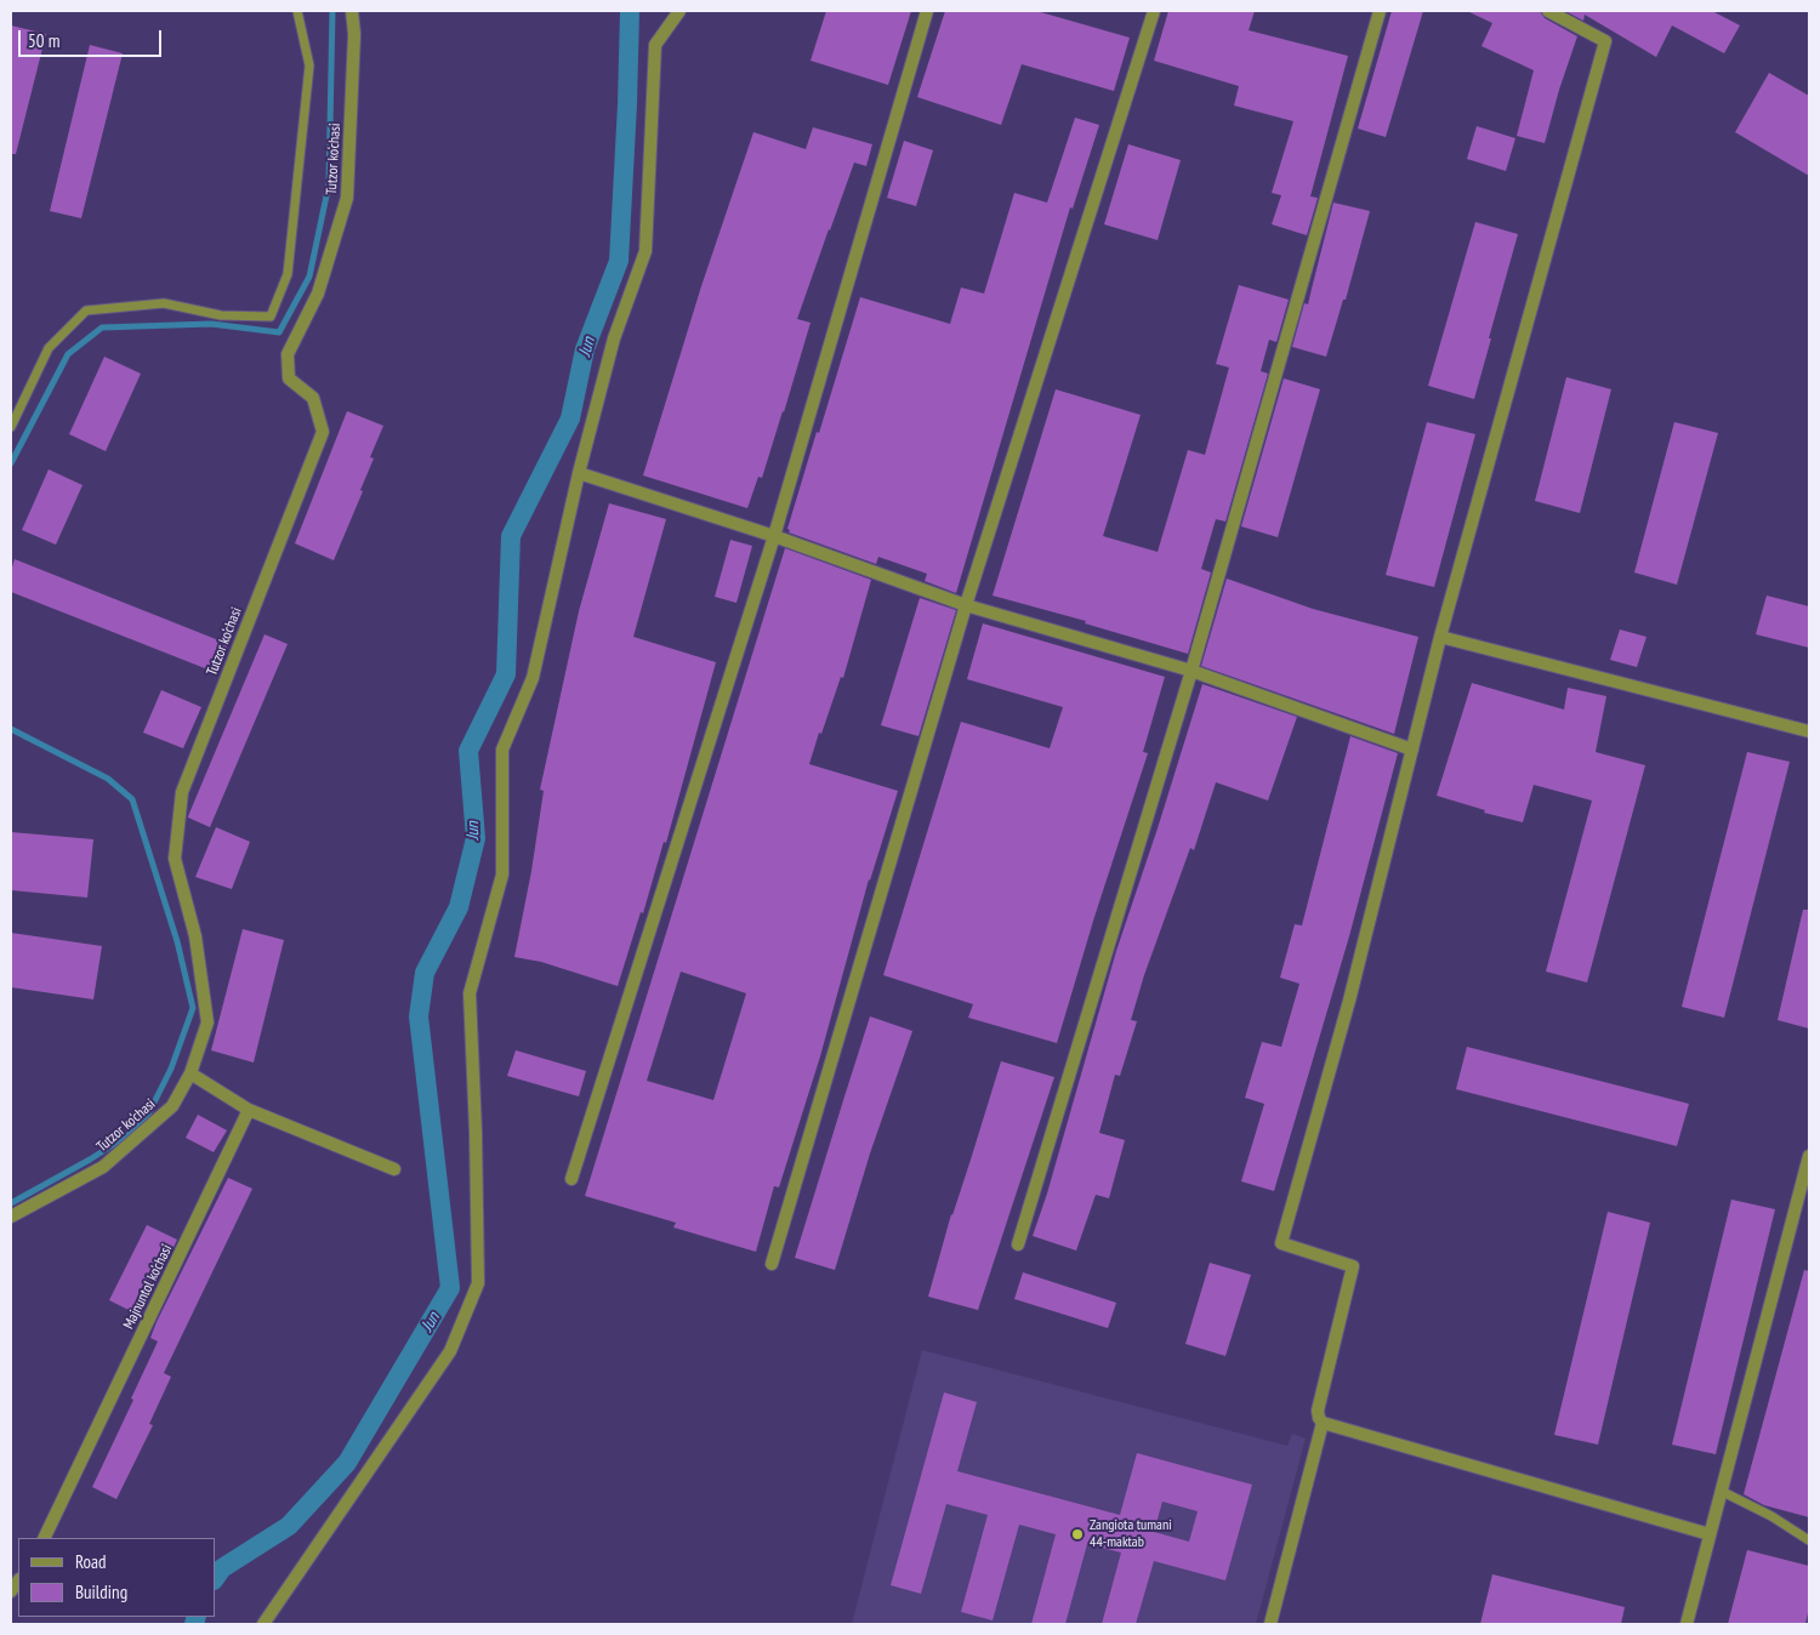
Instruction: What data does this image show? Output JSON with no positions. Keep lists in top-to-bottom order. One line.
{"streets":{"street":["Tutzor ko‘chasi","Majnuntol ko‘chasi"]},"water":["Jun"],"places":["Zangiota tumani 44-maktab"],"legend":["Road","Building"],"scale_bar":"50 m"}
